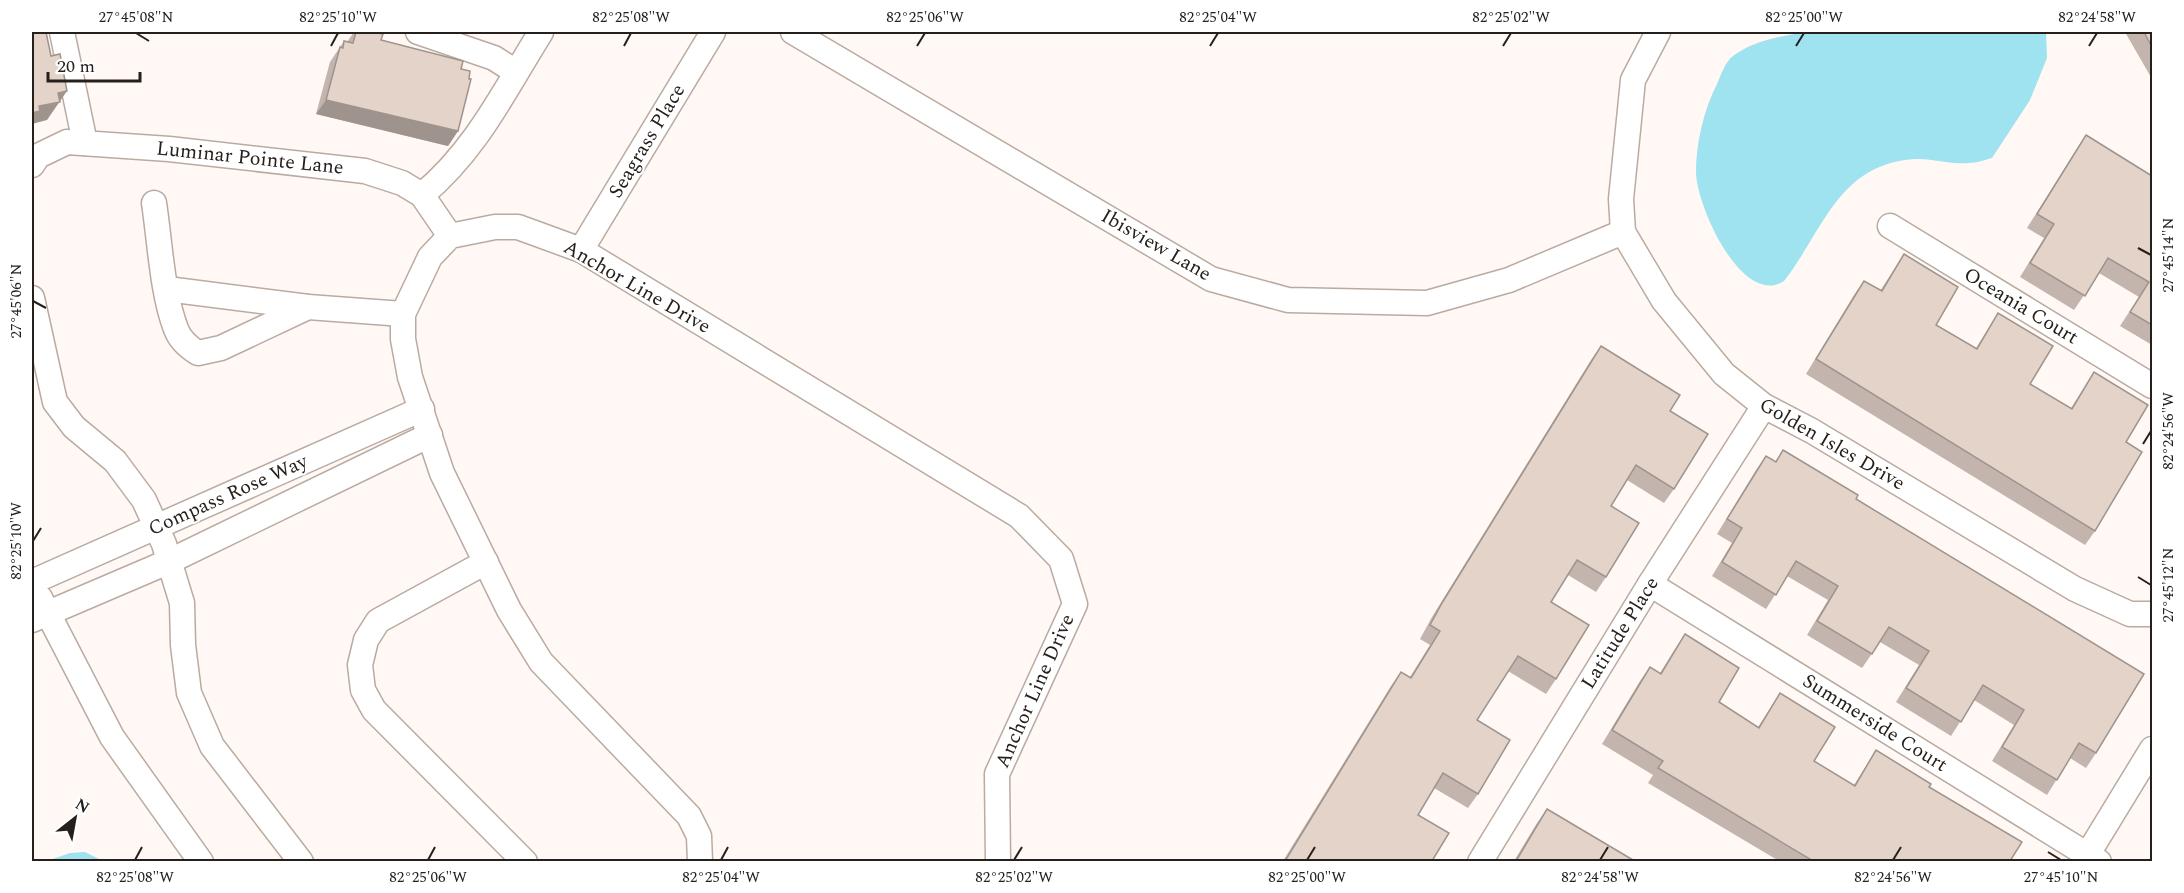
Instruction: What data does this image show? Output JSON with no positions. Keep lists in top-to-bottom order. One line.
{"streets":{"street":["Seagrass Place","Luminar Pointe Lane","Ibisview Lane","Anchor Line Drive","Oceania Court","Golden Isles Drive","Compass Rose Way","Latitude Place","Summerside Court"]},"crossings":[["Seagrass Place","Anchor Line Drive"],["Luminar Pointe Lane","Anchor Line Drive"],["Ibisview Lane","Golden Isles Drive"],["Golden Isles Drive","Latitude Place"],["Latitude Place","Summerside Court"]],"scale_bar":"20 m","north":"top right","coordinates":["27°45'08\"N","82°25'10\"W","82°25'08\"W","82°25'06\"W","82°25'04\"W","82°25'02\"W","82°25'00\"W","82°24'58\"W","27°45'14\"N","27°45'06\"N","82°24'56\"W","27°45'12\"N","27°45'10\"N"]}
